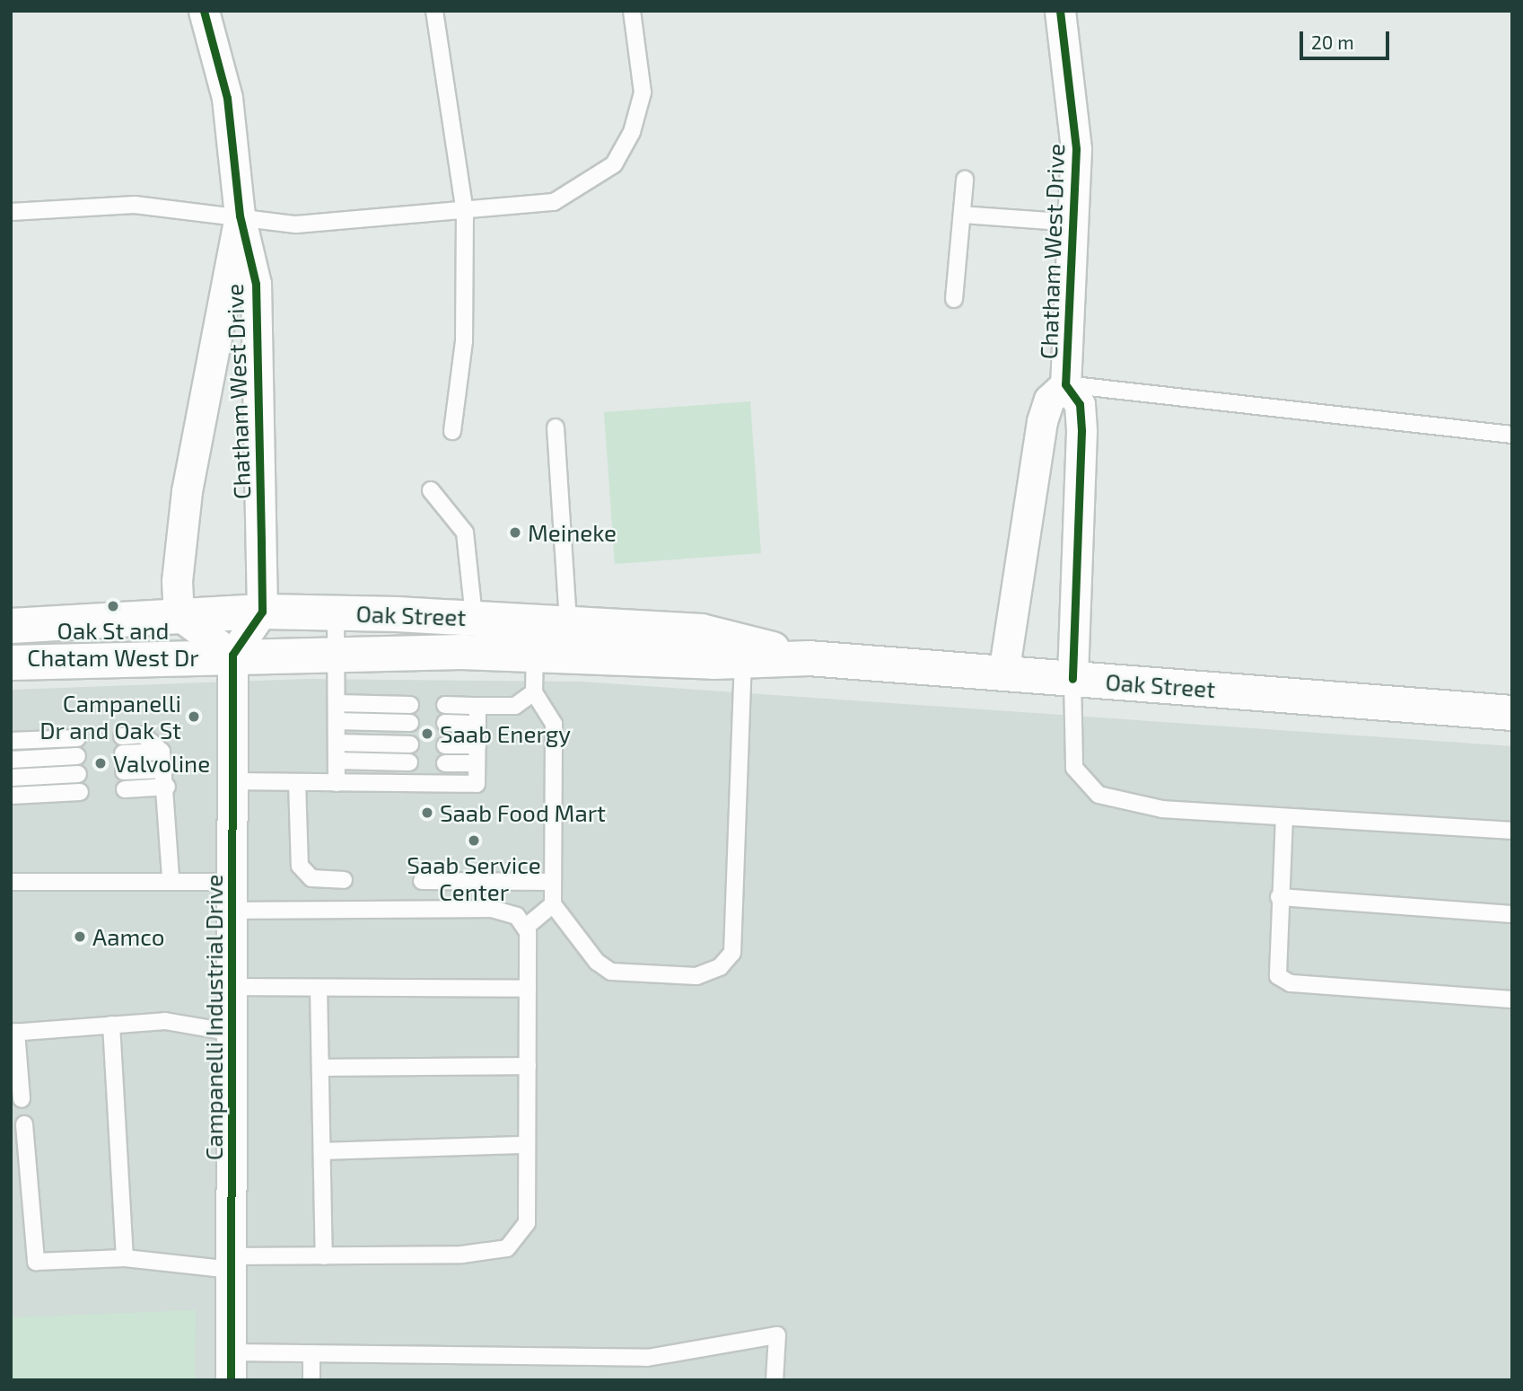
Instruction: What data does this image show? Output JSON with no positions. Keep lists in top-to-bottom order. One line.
{"streets":{"main road":["Oak Street"],"street":["Chatham West Drive","Campanelli Industrial Drive"]},"crossings":[["Chatham West Drive","Oak Street"],["Oak Street","Campanelli Industrial Drive"]],"places":["Meineke","Oak St and Chatam West Dr","Campanelli Dr and Oak St","Saab Energy","Valvoline","Saab Food Mart","Saab Service Center","Aamco"],"scale_bar":"20 m"}
